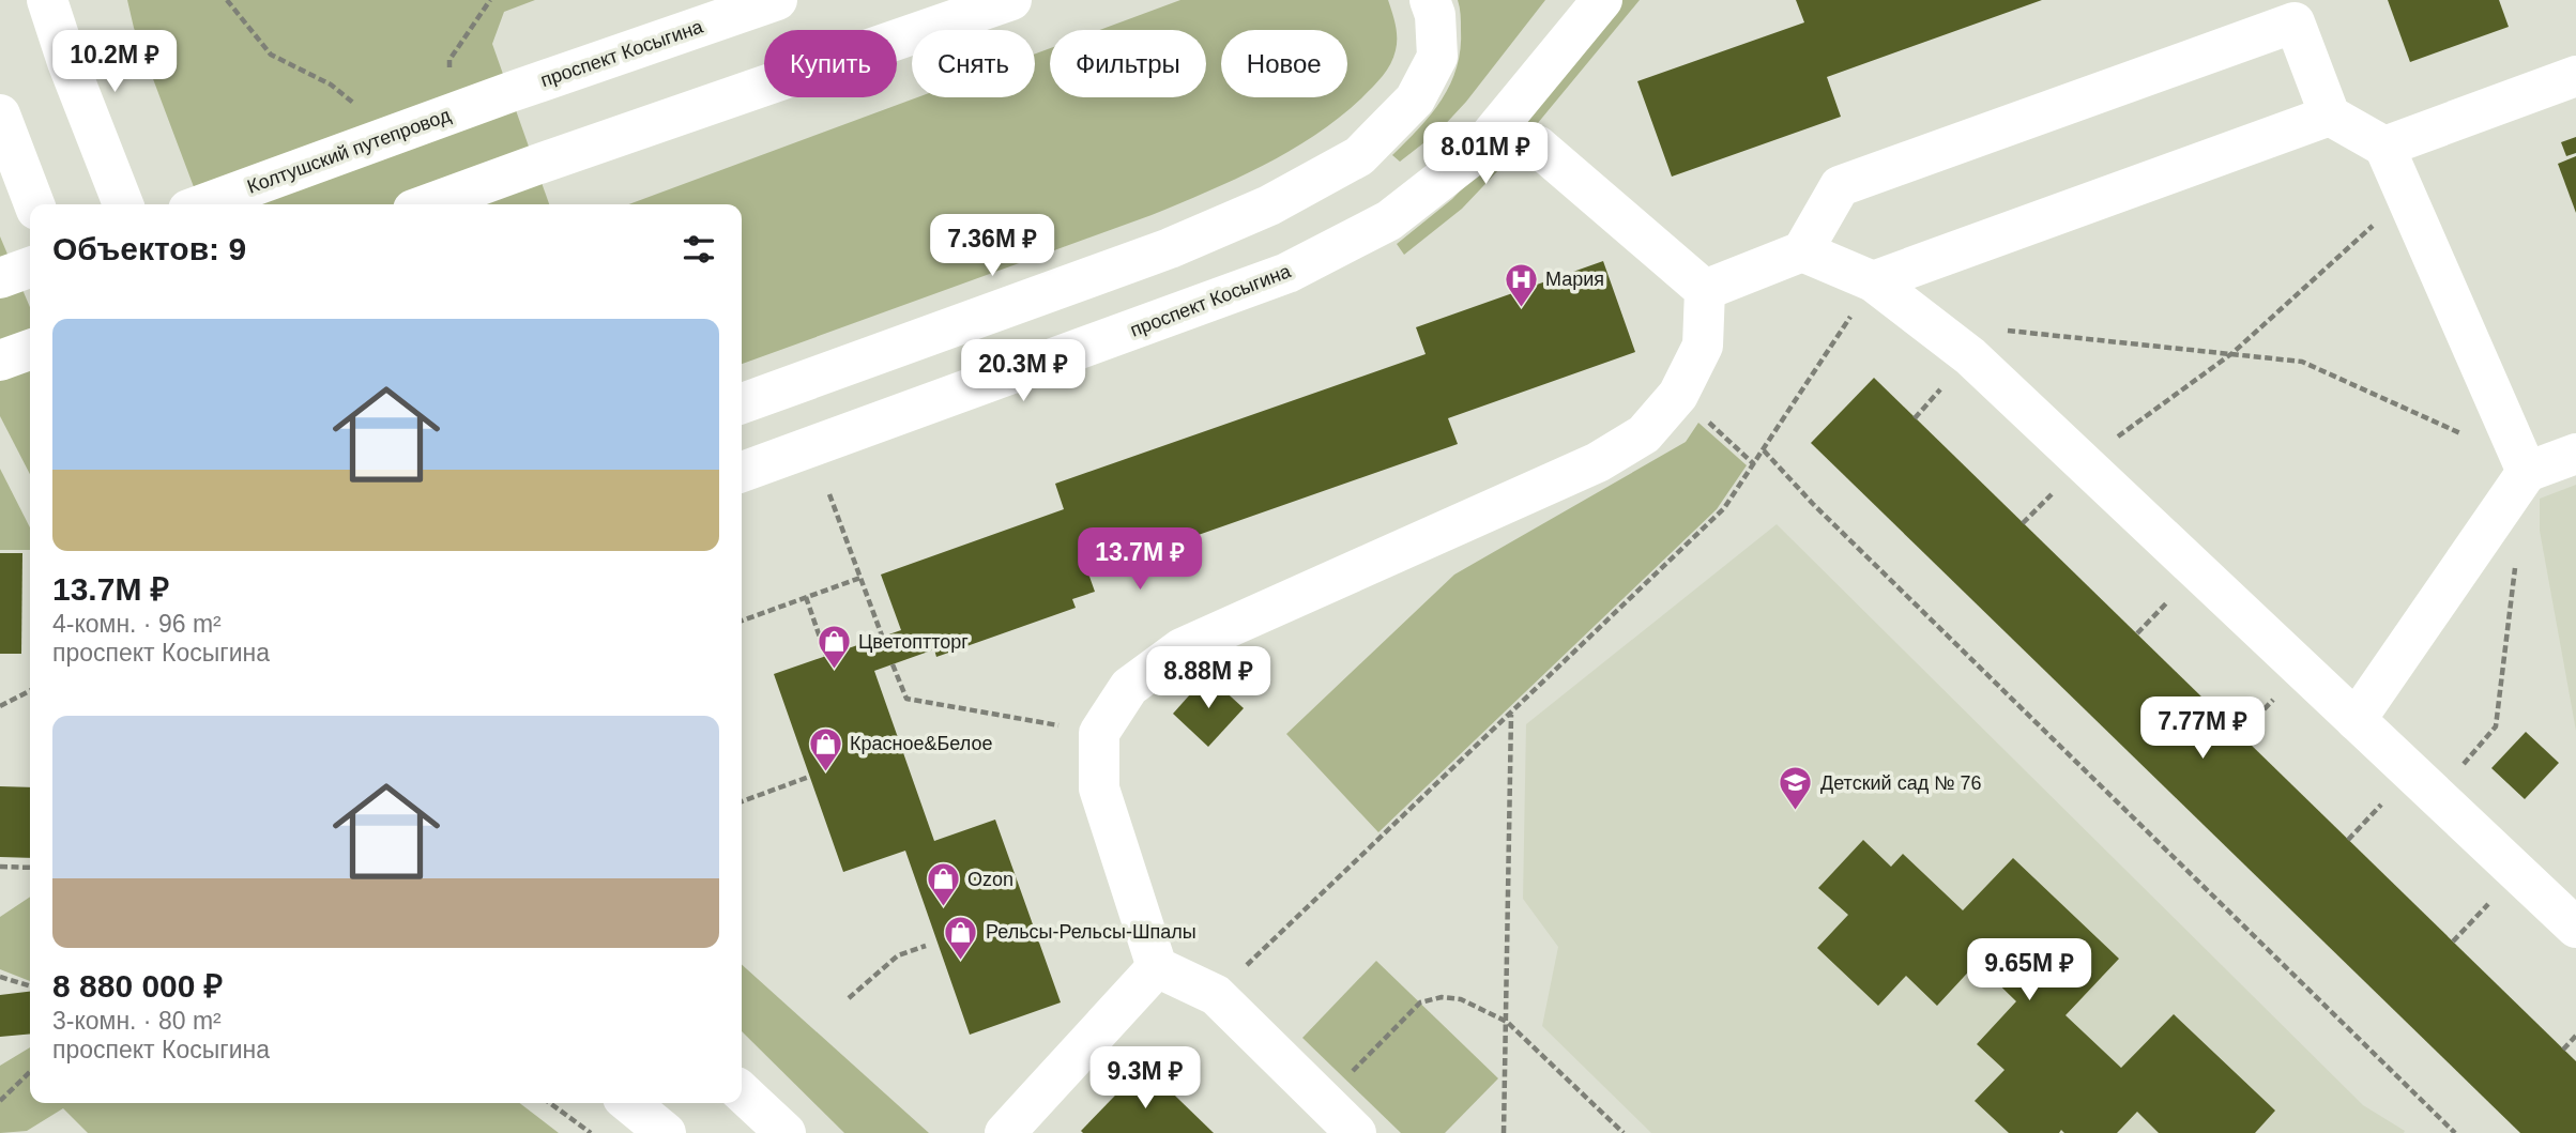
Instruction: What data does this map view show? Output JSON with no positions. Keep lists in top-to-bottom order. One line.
{"streets":{"main road":["проспект Косыгина","Колтушский путепровод"]},"crossings":[["проспект Косыгина","Колтушский путепровод"]],"places":{"hospital":["Мария"],"shop":["Цветоптторг","Красное&Белое","Ozon","Рельсы-Рельсы-Шпалы"],"school or university":["Детский сад № 76"]},"page":{"price":["10.2M ₽","8.01M ₽","7.36M ₽","20.3M ₽","13.7M ₽","8.88M ₽","7.77M ₽","9.65M ₽","9.3M ₽"],"chip":["Купить","Снять","Фильтры","Новое"],"heading":"Объектов: 9","list":[{"name":"13.7M ₽","note":"4-комн. · 96 m² · проспект Косыгина"},{"name":"8 880 000 ₽","note":"3-комн. · 80 m² · проспект Косыгина"}]}}
